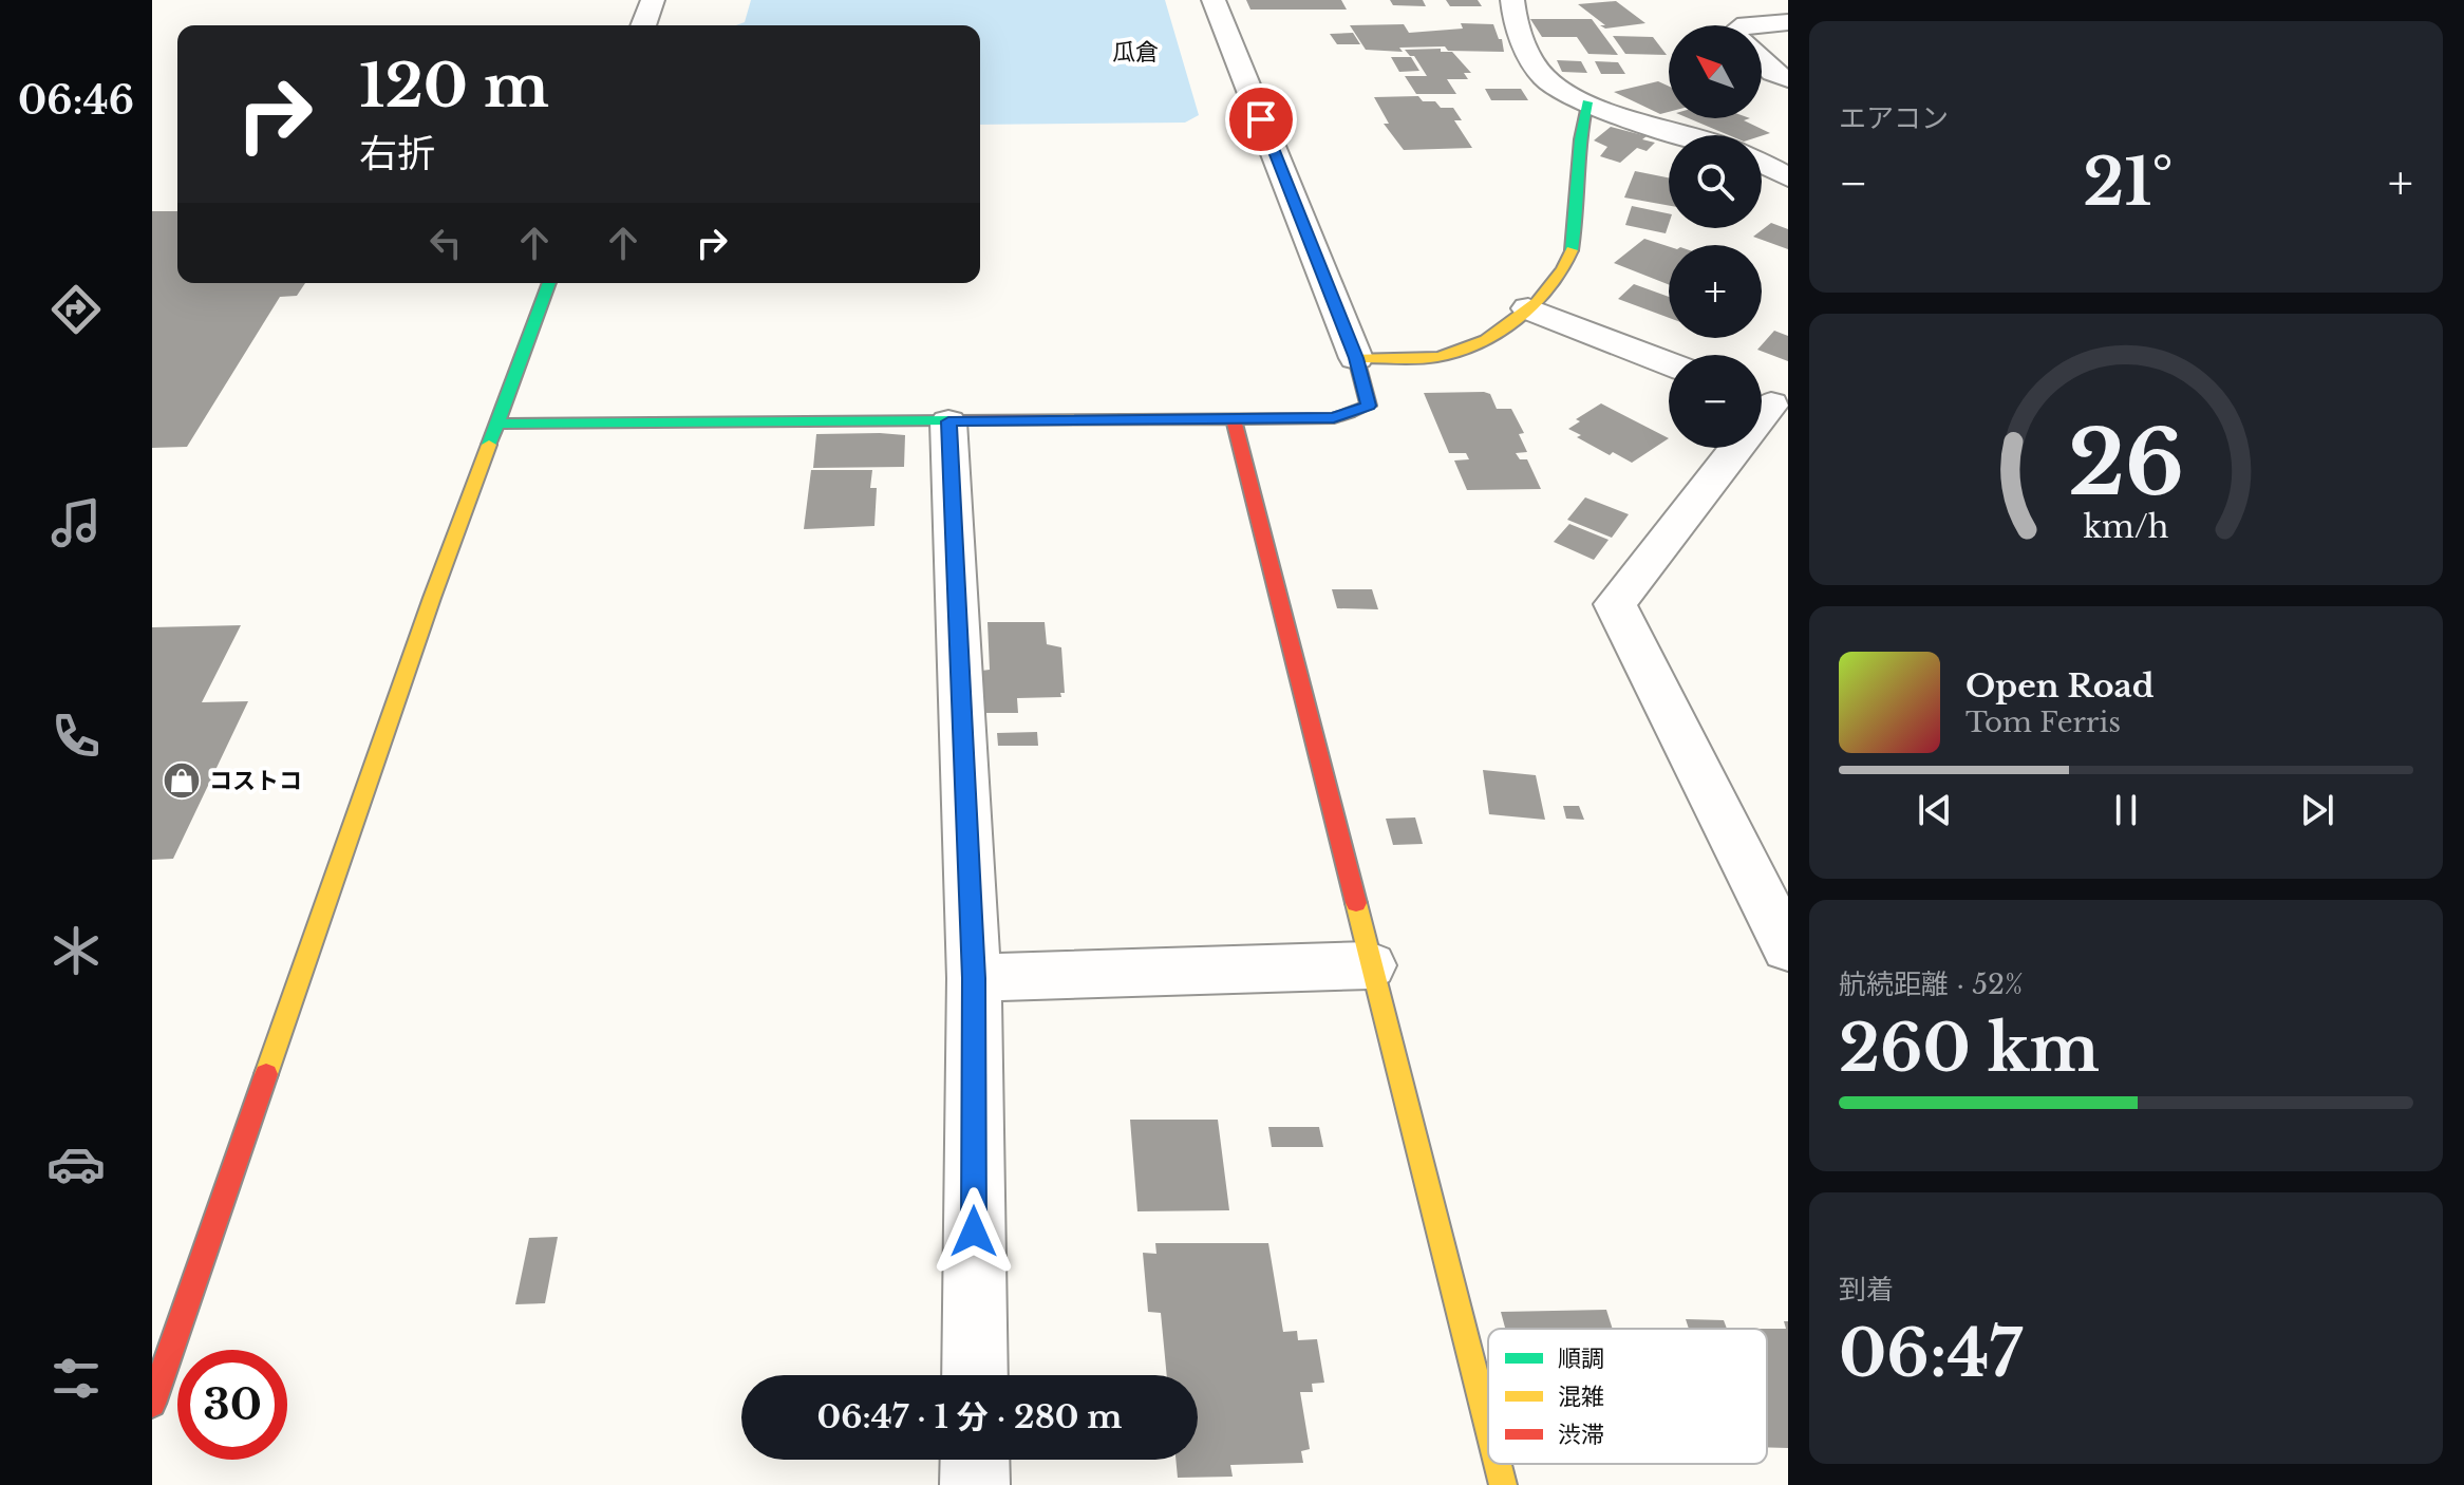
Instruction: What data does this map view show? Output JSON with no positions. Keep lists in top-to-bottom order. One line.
{"districts":["瓜倉"],"places":{"shop":["コストコ"]},"legend":["順調","混雑","渋滞"],"north":"top left","page":{"tabs":"06:46","tile":["エアコン",["航続距離 · 52%","260 km"],["到着","06:47"]],"map_buttons":["+","−"],"turn":["120 m","右折"],"heat":["−","21°","+"],"song":["Open Road","Tom Ferris"],"limit":"30","trip":"06:47 · 1 分 · 280 m","gauge":["26","km/h"]}}
